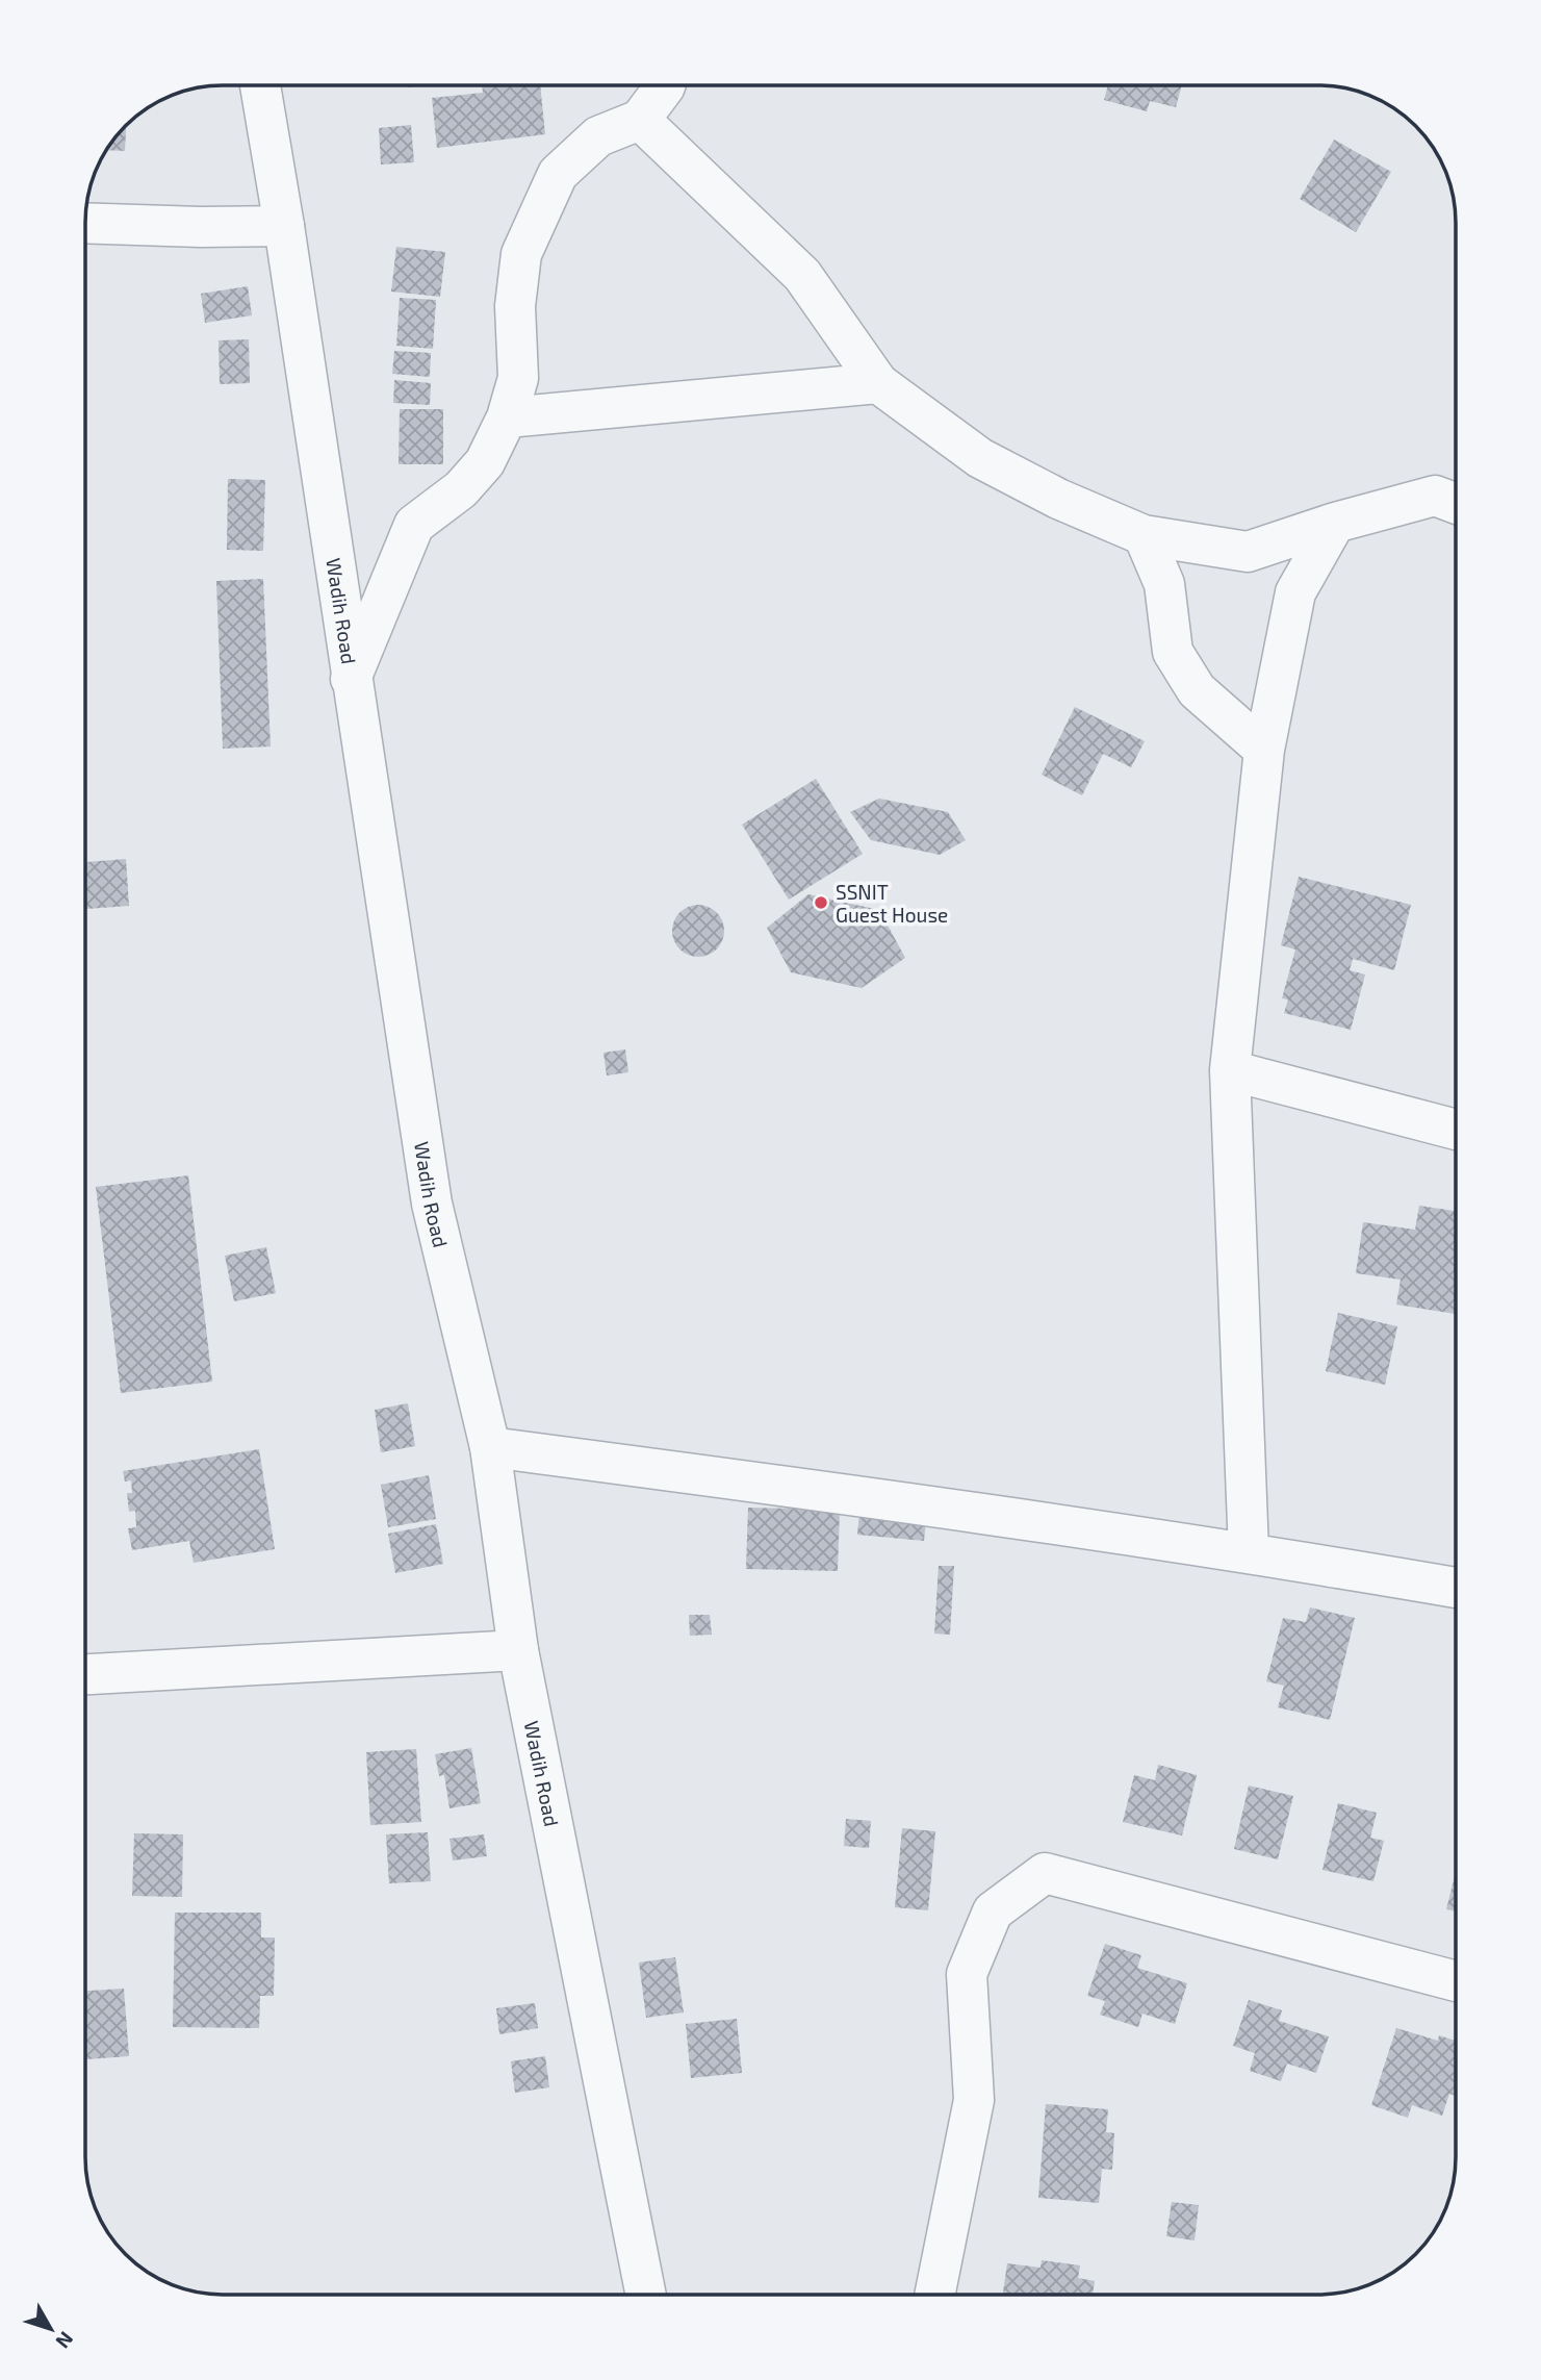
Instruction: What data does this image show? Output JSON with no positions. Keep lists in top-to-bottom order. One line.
{"streets":{"street":["Wadih Road"]},"places":["SSNIT Guest House"],"north":"bottom right"}
